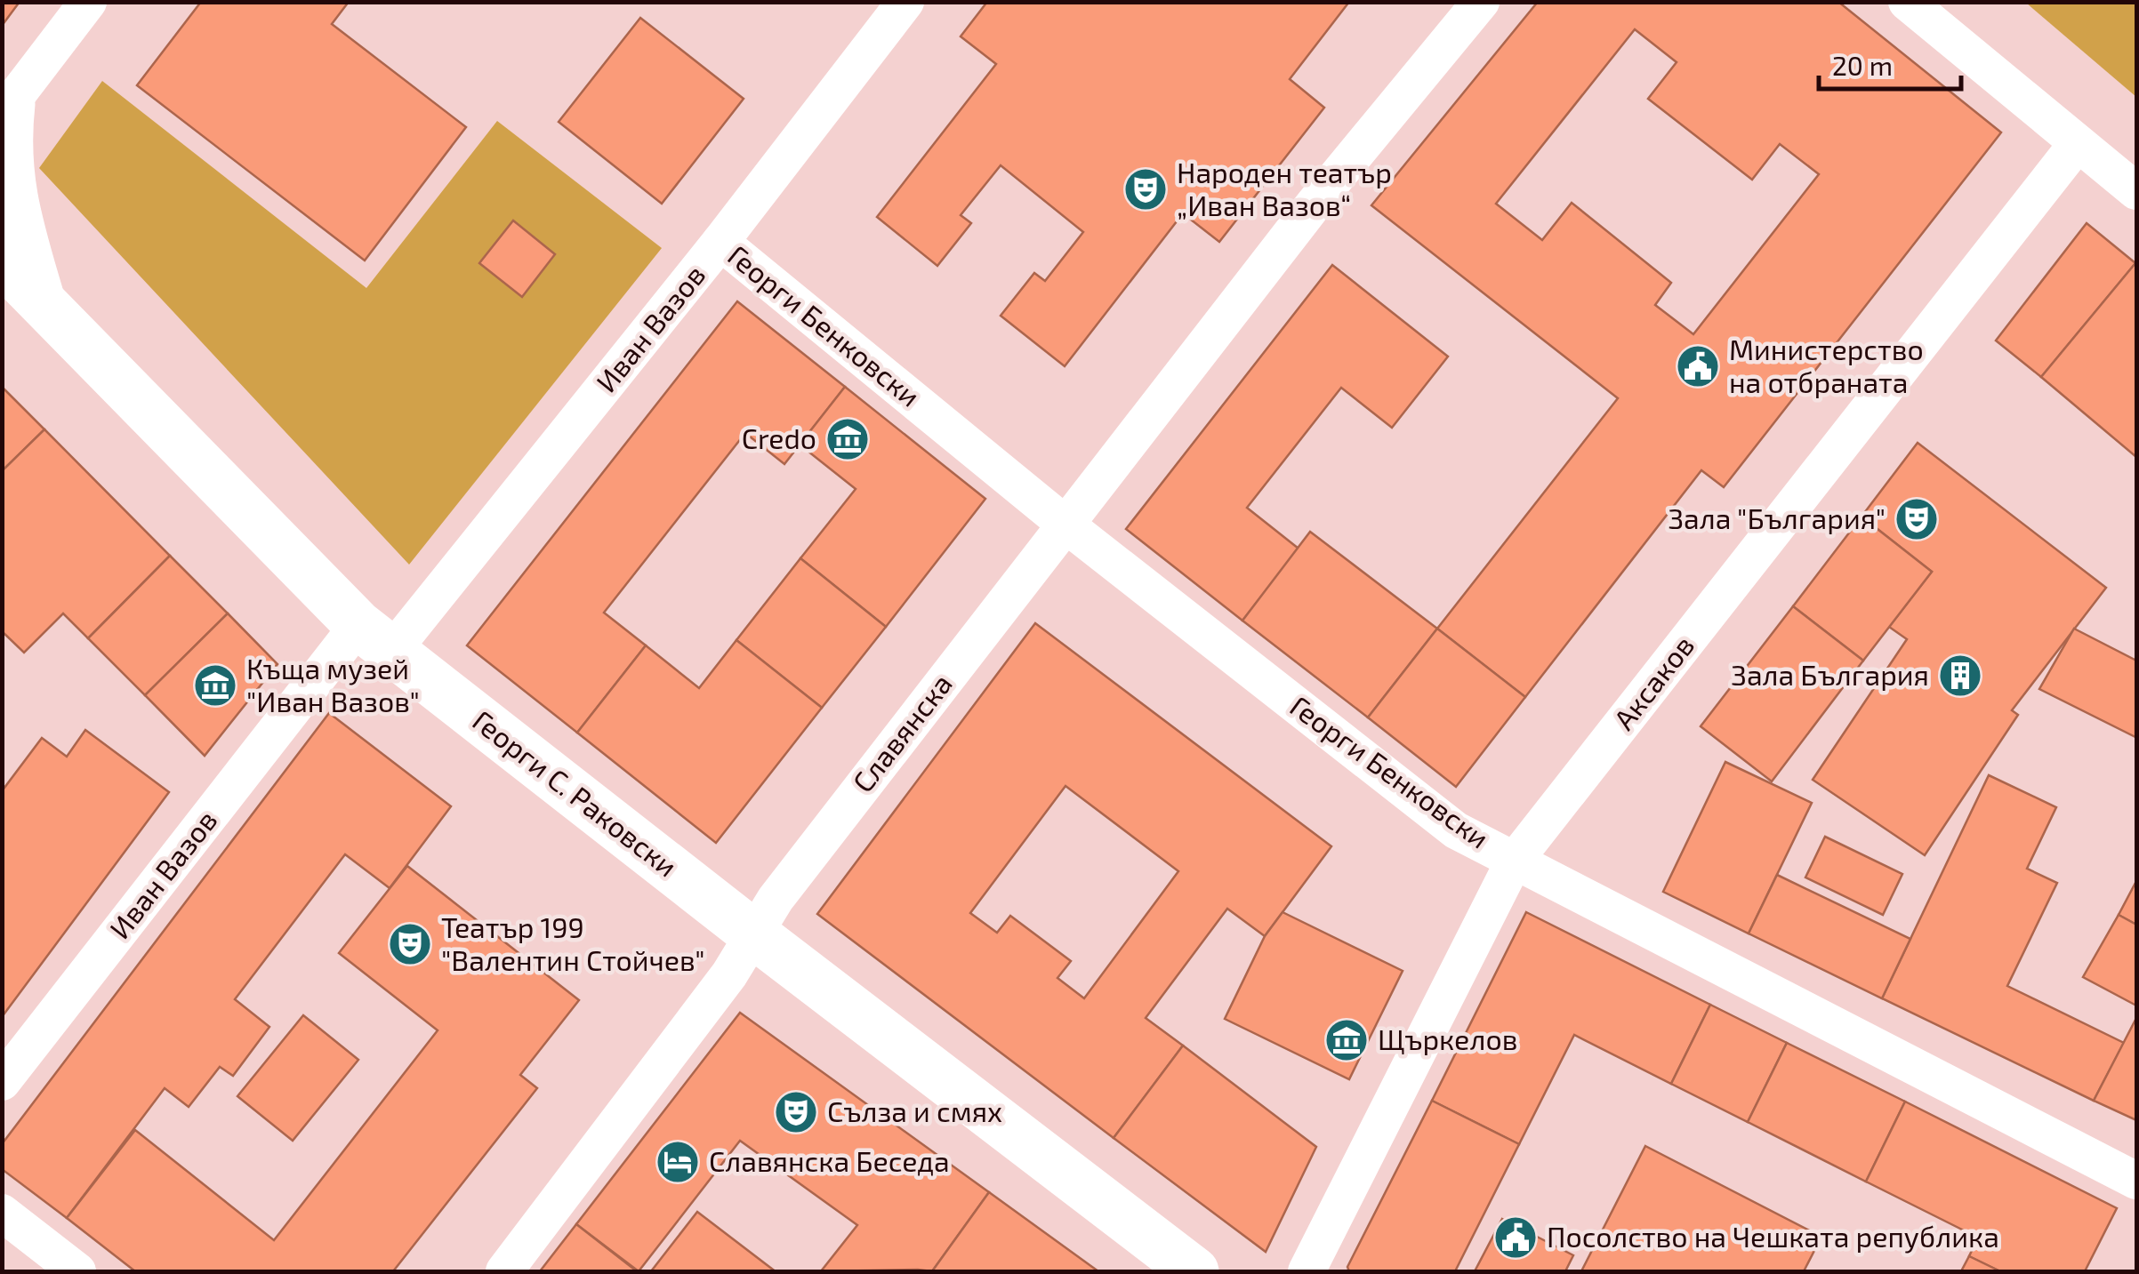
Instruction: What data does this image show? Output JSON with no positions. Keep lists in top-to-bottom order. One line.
{"streets":{"street":["Георги Бенковски","Иван Вазов","Аксаков","Славянска","Георги С. Раковски"]},"crossings":[["Георги Бенковски","Иван Вазов"],["Георги Бенковски","Аксаков"],["Георги Бенковски","Славянска"],["Иван Вазов","Георги С. Раковски"],["Славянска","Георги С. Раковски"]],"places":{"theatre":["Народен театър „Иван Вазов“","Зала \"България\"","Театър 199 \"Валентин Стойчев\"","Сълза и смях"],"public building":["Министерство на отбраната","Посолство на Чешката република"],"museum":["Credo","Къща музей \"Иван Вазов\"","Щъркелов"],"building":["Зала България"],"hotel":["Славянска Беседа"]},"scale_bar":"20 m"}
